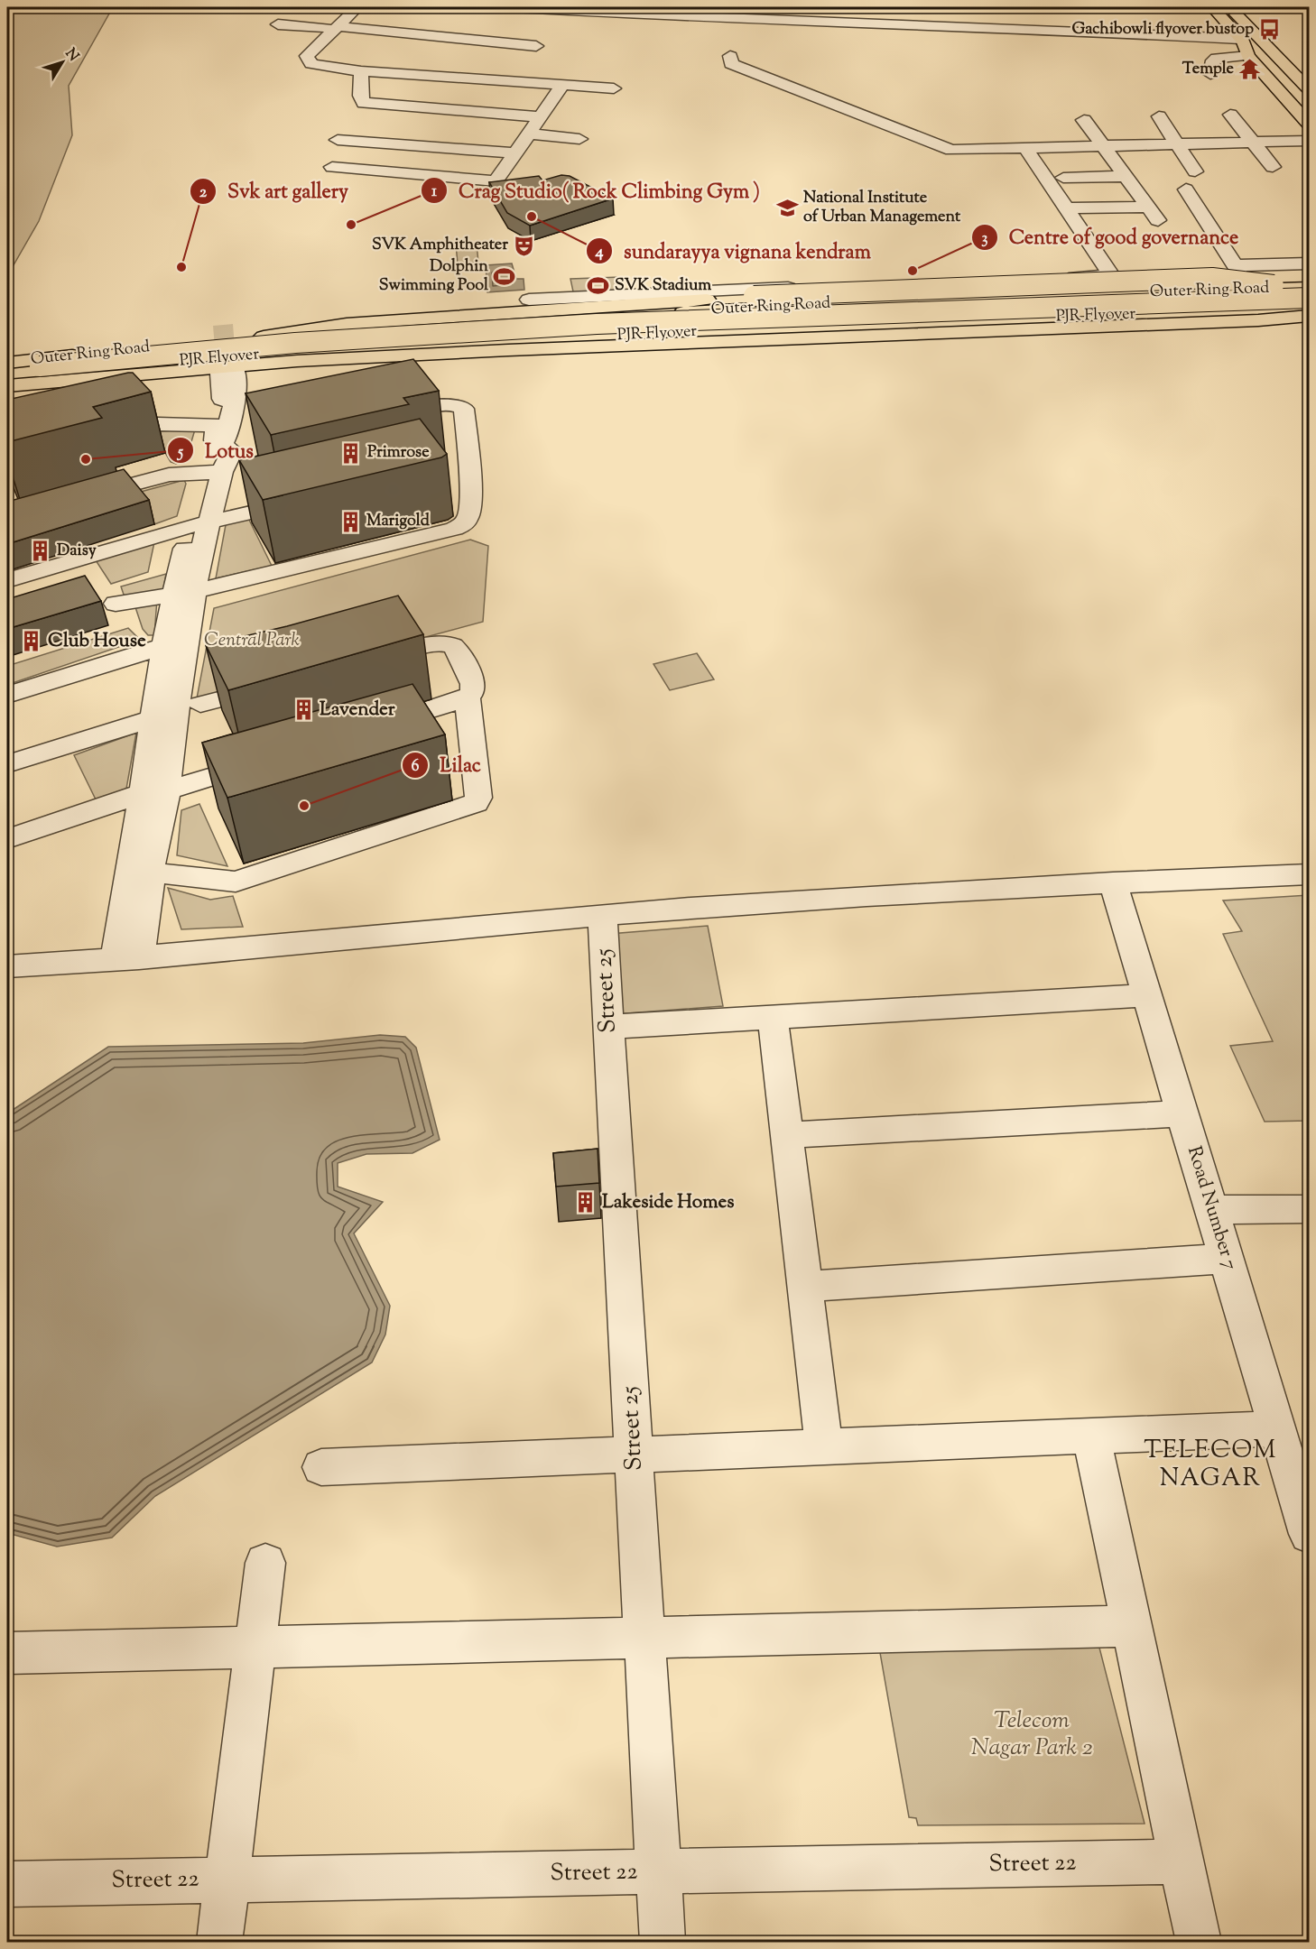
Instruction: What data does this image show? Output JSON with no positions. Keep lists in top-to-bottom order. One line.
{"streets":{"main road":["Outer Ring Road","PJR Flyover"],"street":["Street 25","Road Number 7","Street 22"]},"crossings":[["Outer Ring Road","PJR Flyover"],["Street 25","Street 22"]],"districts":["TELECOM NAGAR"],"parks":["Central Park","Telecom Nagar Park 2"],"places":{"bus stop":["Gachibowli flyover bustop"],"temple":["Temple"],"school or university":["National Institute of Urban Management"],"other":["sundarayya vignana kendram","Crag Studio( Rock Climbing Gym )","Svk art gallery","Centre of good governance","Lotus","Lilac"],"theatre":["SVK Amphitheater"],"sports":["Dolphin Swimming Pool","SVK Stadium"],"building":["Primrose","Marigold","Daisy","Club House","Lavender","Lakeside Homes"]},"north":"top right"}
